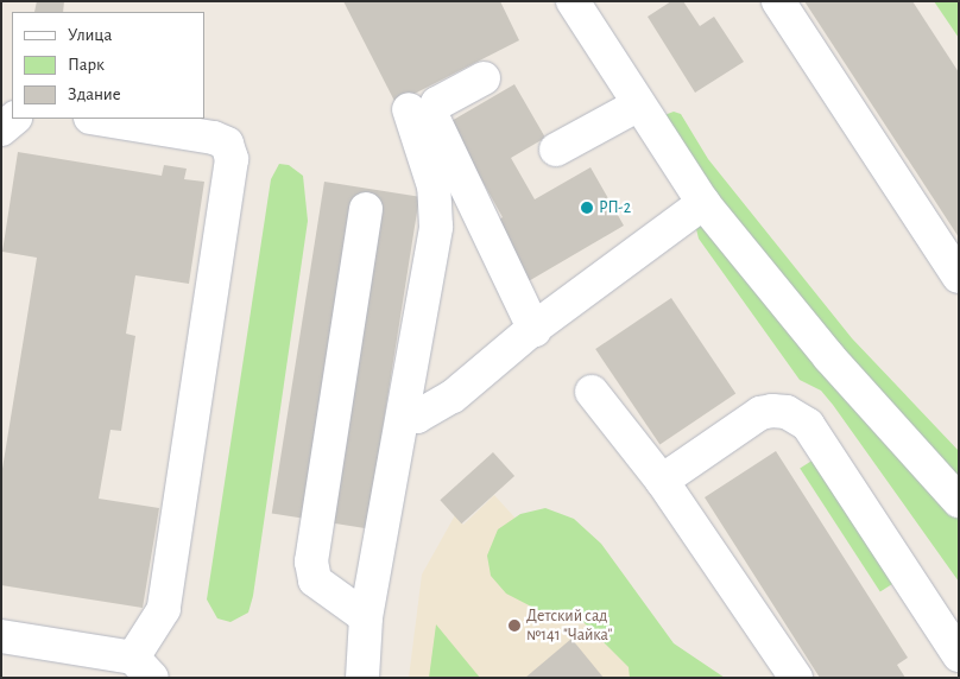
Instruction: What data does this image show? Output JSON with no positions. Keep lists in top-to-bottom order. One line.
{"places":["РП-2","Детский сад №141 \"Чайка\""],"legend":["Улица","Парк","Здание"]}
